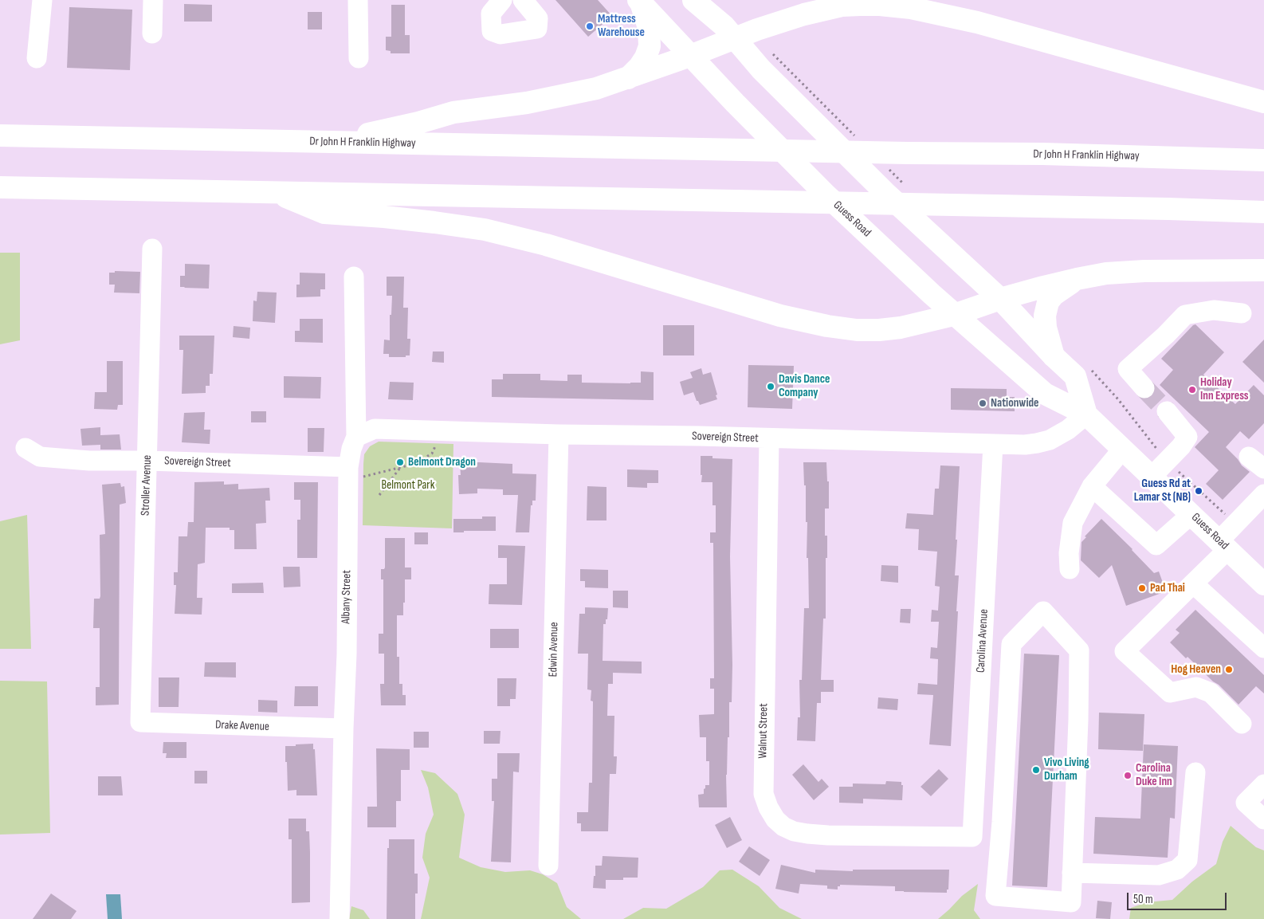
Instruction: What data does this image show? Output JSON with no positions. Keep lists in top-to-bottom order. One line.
{"streets":{"main road":["Dr John H Franklin Highway","Guess Road"],"street":["Sovereign Street","Stroller Avenue","Albany Street","Carolina Avenue","Edwin Avenue","Drake Avenue","Walnut Street"]},"crossings":[["Guess Road","Sovereign Street"],["Sovereign Street","Stroller Avenue"],["Sovereign Street","Albany Street"],["Sovereign Street","Carolina Avenue"],["Sovereign Street","Edwin Avenue"],["Sovereign Street","Walnut Street"],["Stroller Avenue","Drake Avenue"],["Albany Street","Drake Avenue"],["Carolina Avenue","Walnut Street"]],"parks":["Belmont Park"],"places":["Mattress Warehouse","Davis Dance Company","Holiday Inn Express","Nationwide","Belmont Dragon","Guess Rd at Lamar St (NB)","Pad Thai","Hog Heaven","Vivo Living Durham","Carolina Duke Inn"],"scale_bar":"50 m"}
